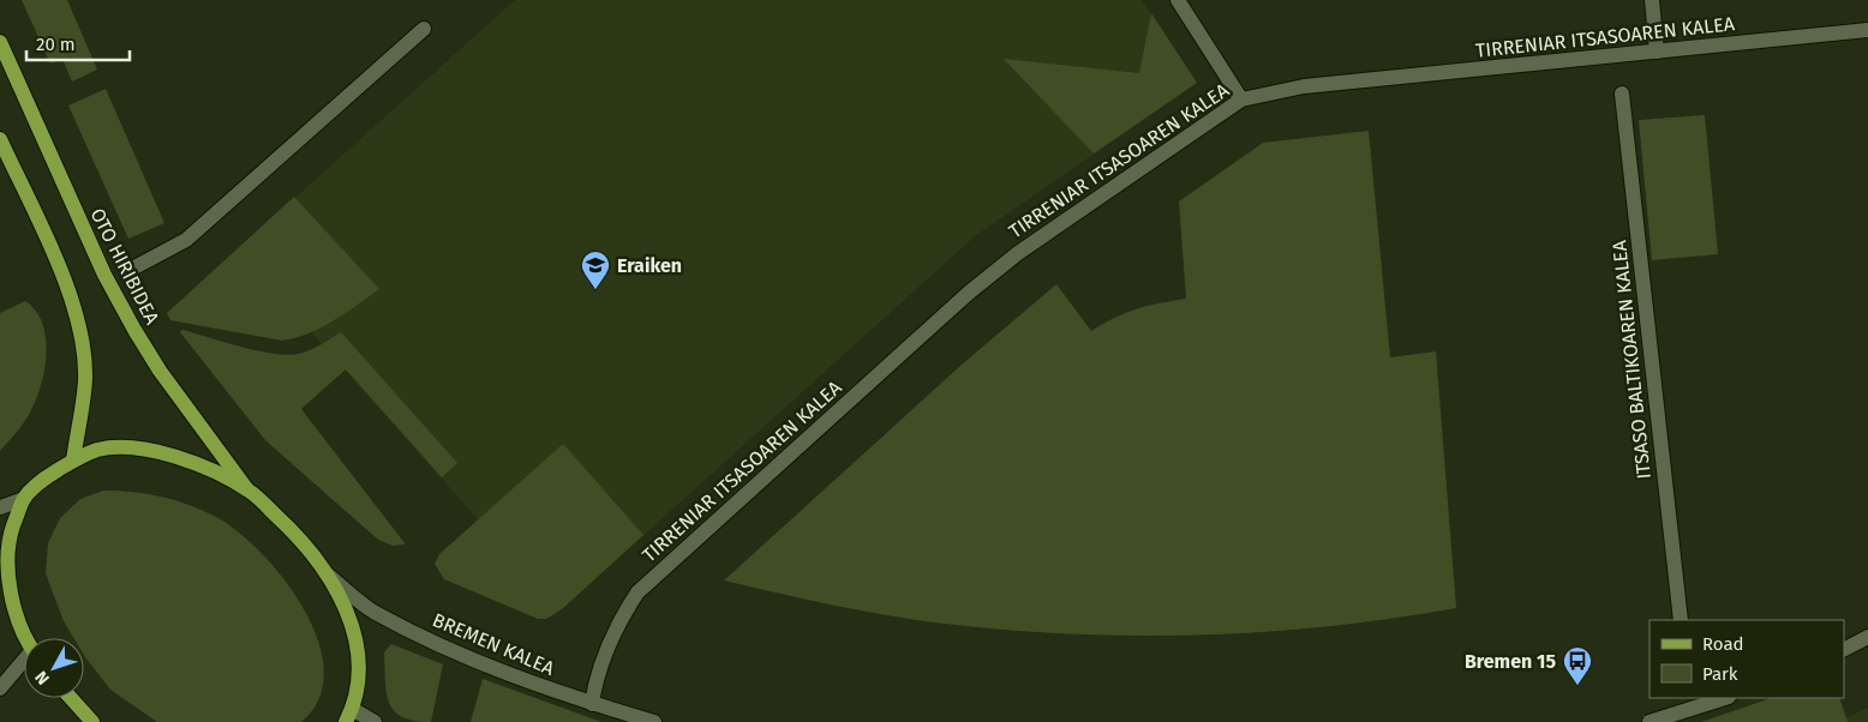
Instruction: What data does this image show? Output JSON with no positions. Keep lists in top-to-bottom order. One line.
{"streets":{"main road":["OTO HIRIBIDEA"],"street":["TIRRENIAR ITSASOAREN KALEA","ITSASO BALTIKOAREN KALEA","BREMEN KALEA"]},"crossings":[["TIRRENIAR ITSASOAREN KALEA","BREMEN KALEA"]],"places":{"school or university":["Eraiken"],"bus stop":["Bremen 15"]},"legend":["Road","Park"],"scale_bar":"20 m","north":"bottom left"}
